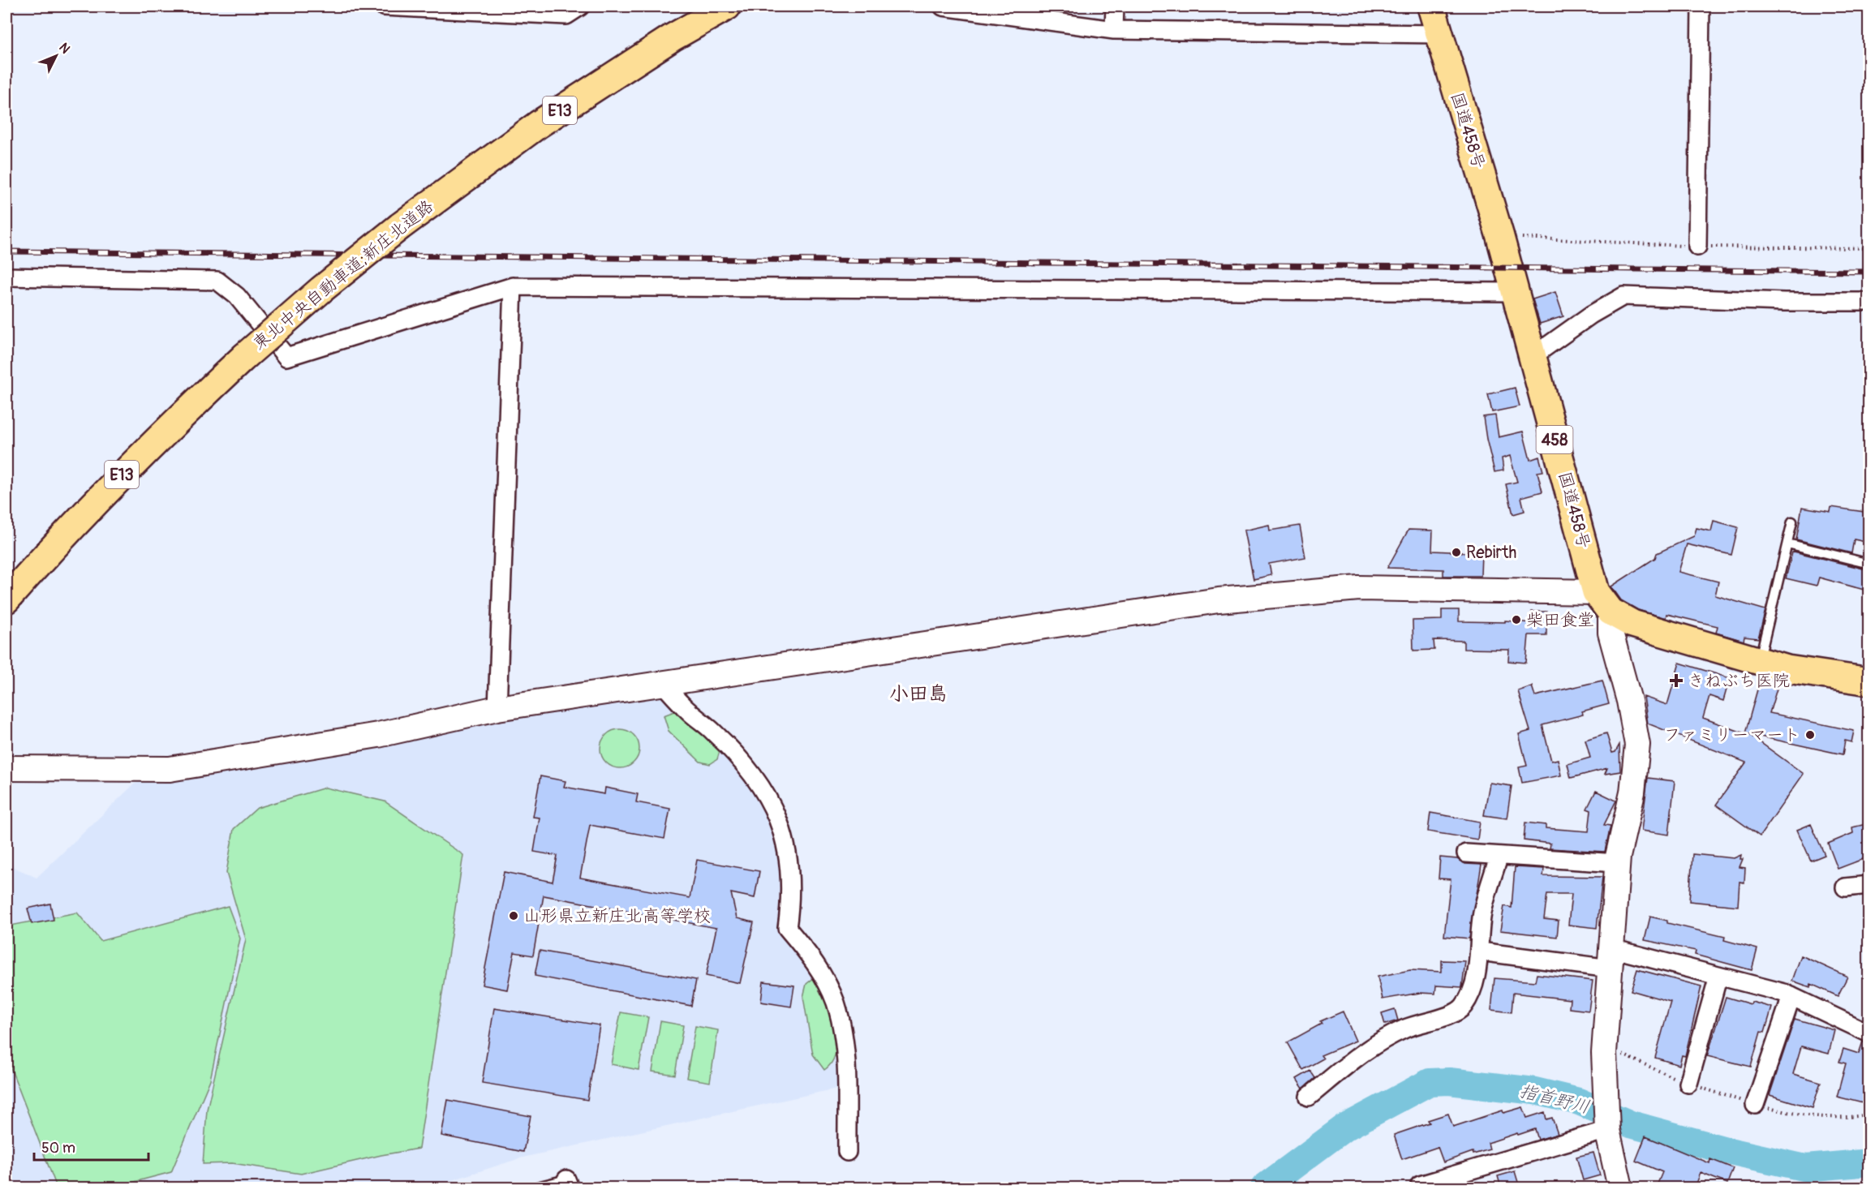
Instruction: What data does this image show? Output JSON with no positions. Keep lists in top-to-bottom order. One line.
{"streets":{"highway":["E13","国道458号","東北中央自動車道;新庄北道路","458"]},"districts":["小田島"],"water":["指首野川"],"places":{"other":["Rebirth","柴田食堂","ファミリーマート","山形県立新庄北高等学校"],"health":["きねぶち医院"]},"scale_bar":"50 m","north":"top right"}
